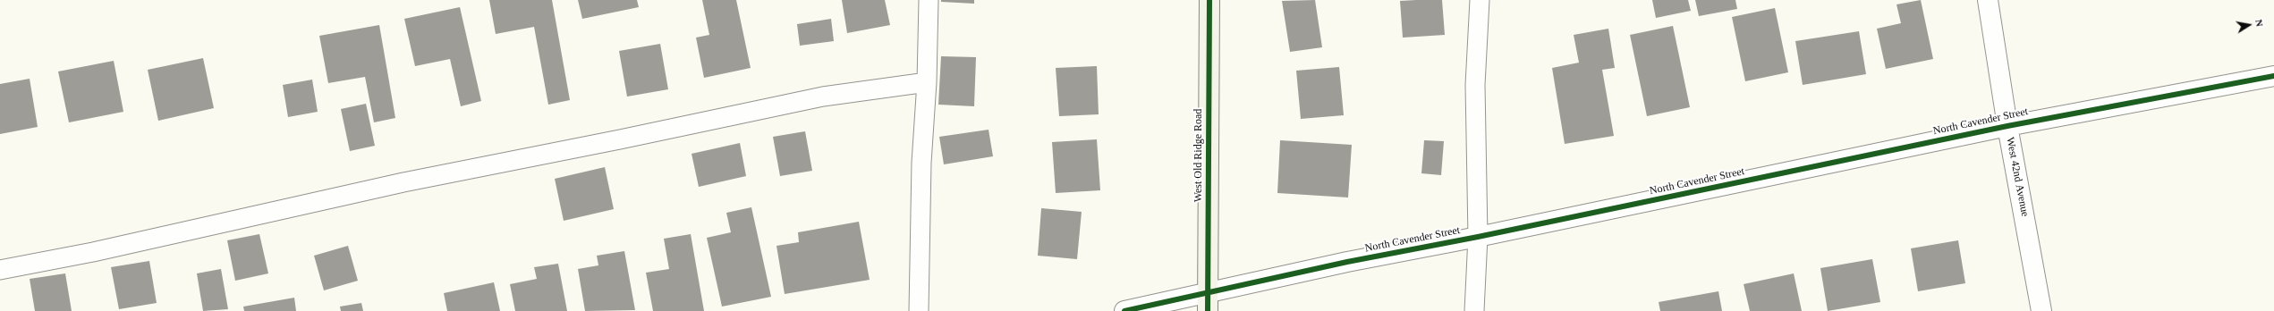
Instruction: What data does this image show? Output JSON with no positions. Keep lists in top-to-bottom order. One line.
{"streets":{"street":["North Cavender Street","West Old Ridge Road","West 42nd Avenue"]},"crossings":[["North Cavender Street","West Old Ridge Road"],["North Cavender Street","West 42nd Avenue"]],"north":"right"}
